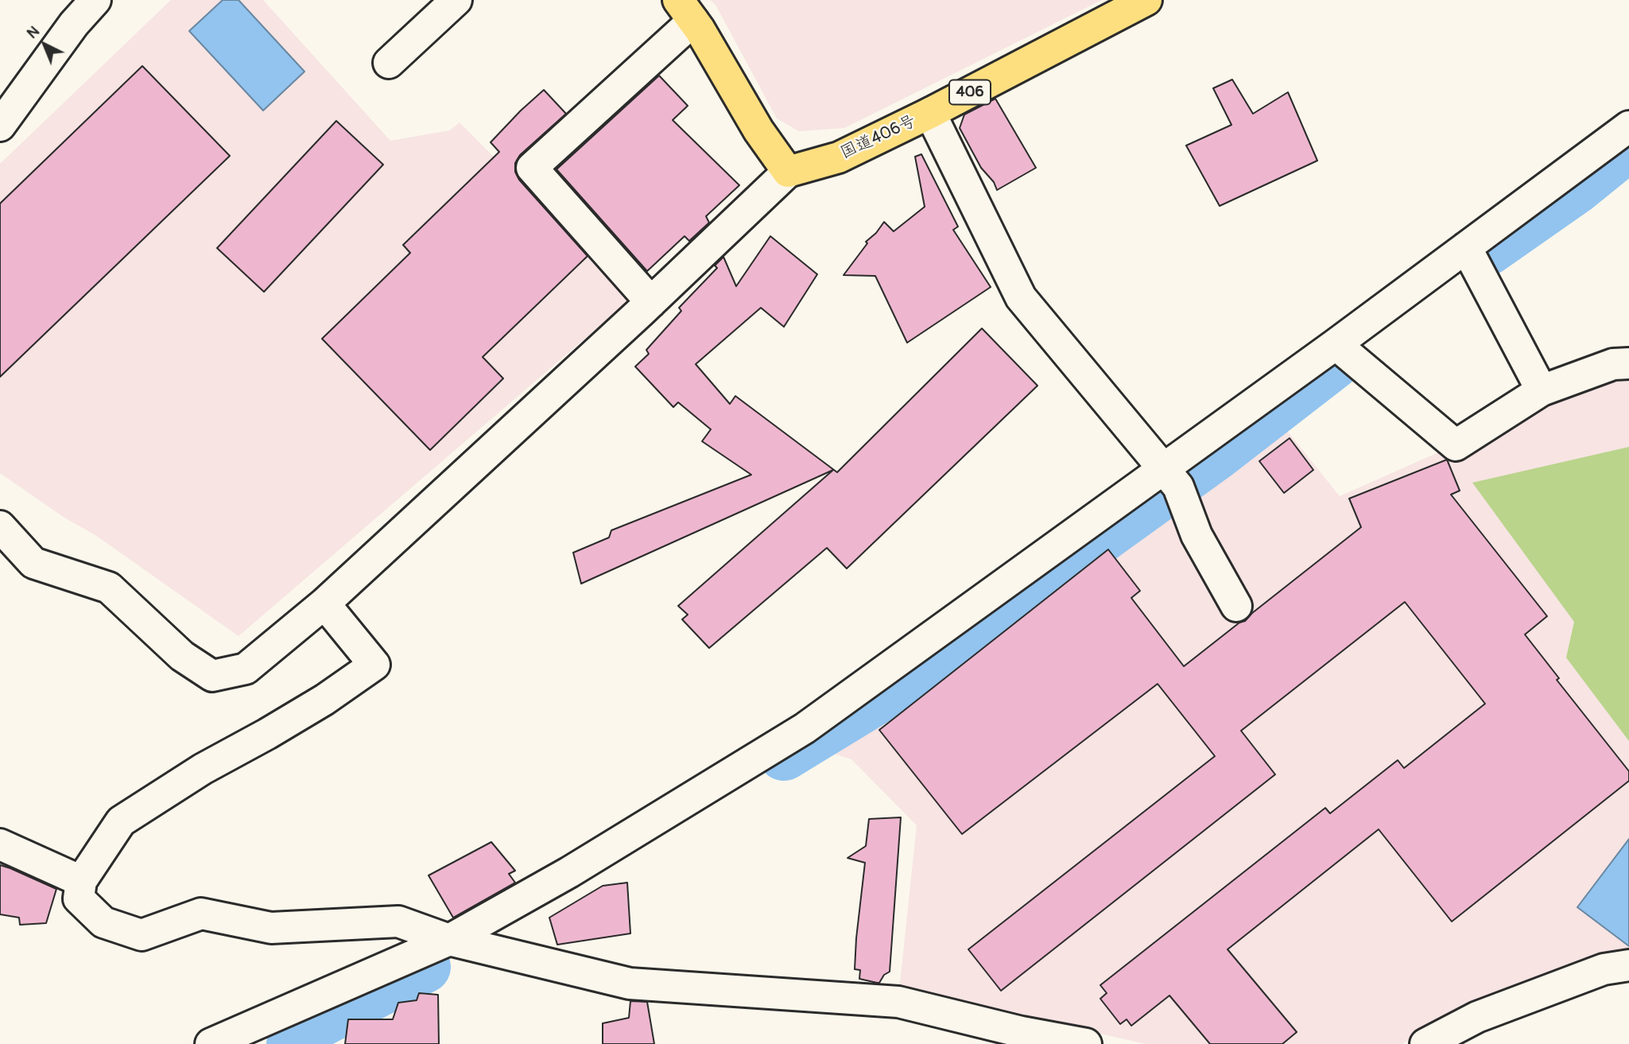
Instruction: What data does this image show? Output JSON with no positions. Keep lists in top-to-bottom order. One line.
{"streets":{"highway":["406","国道406号"]},"north":"top left"}
